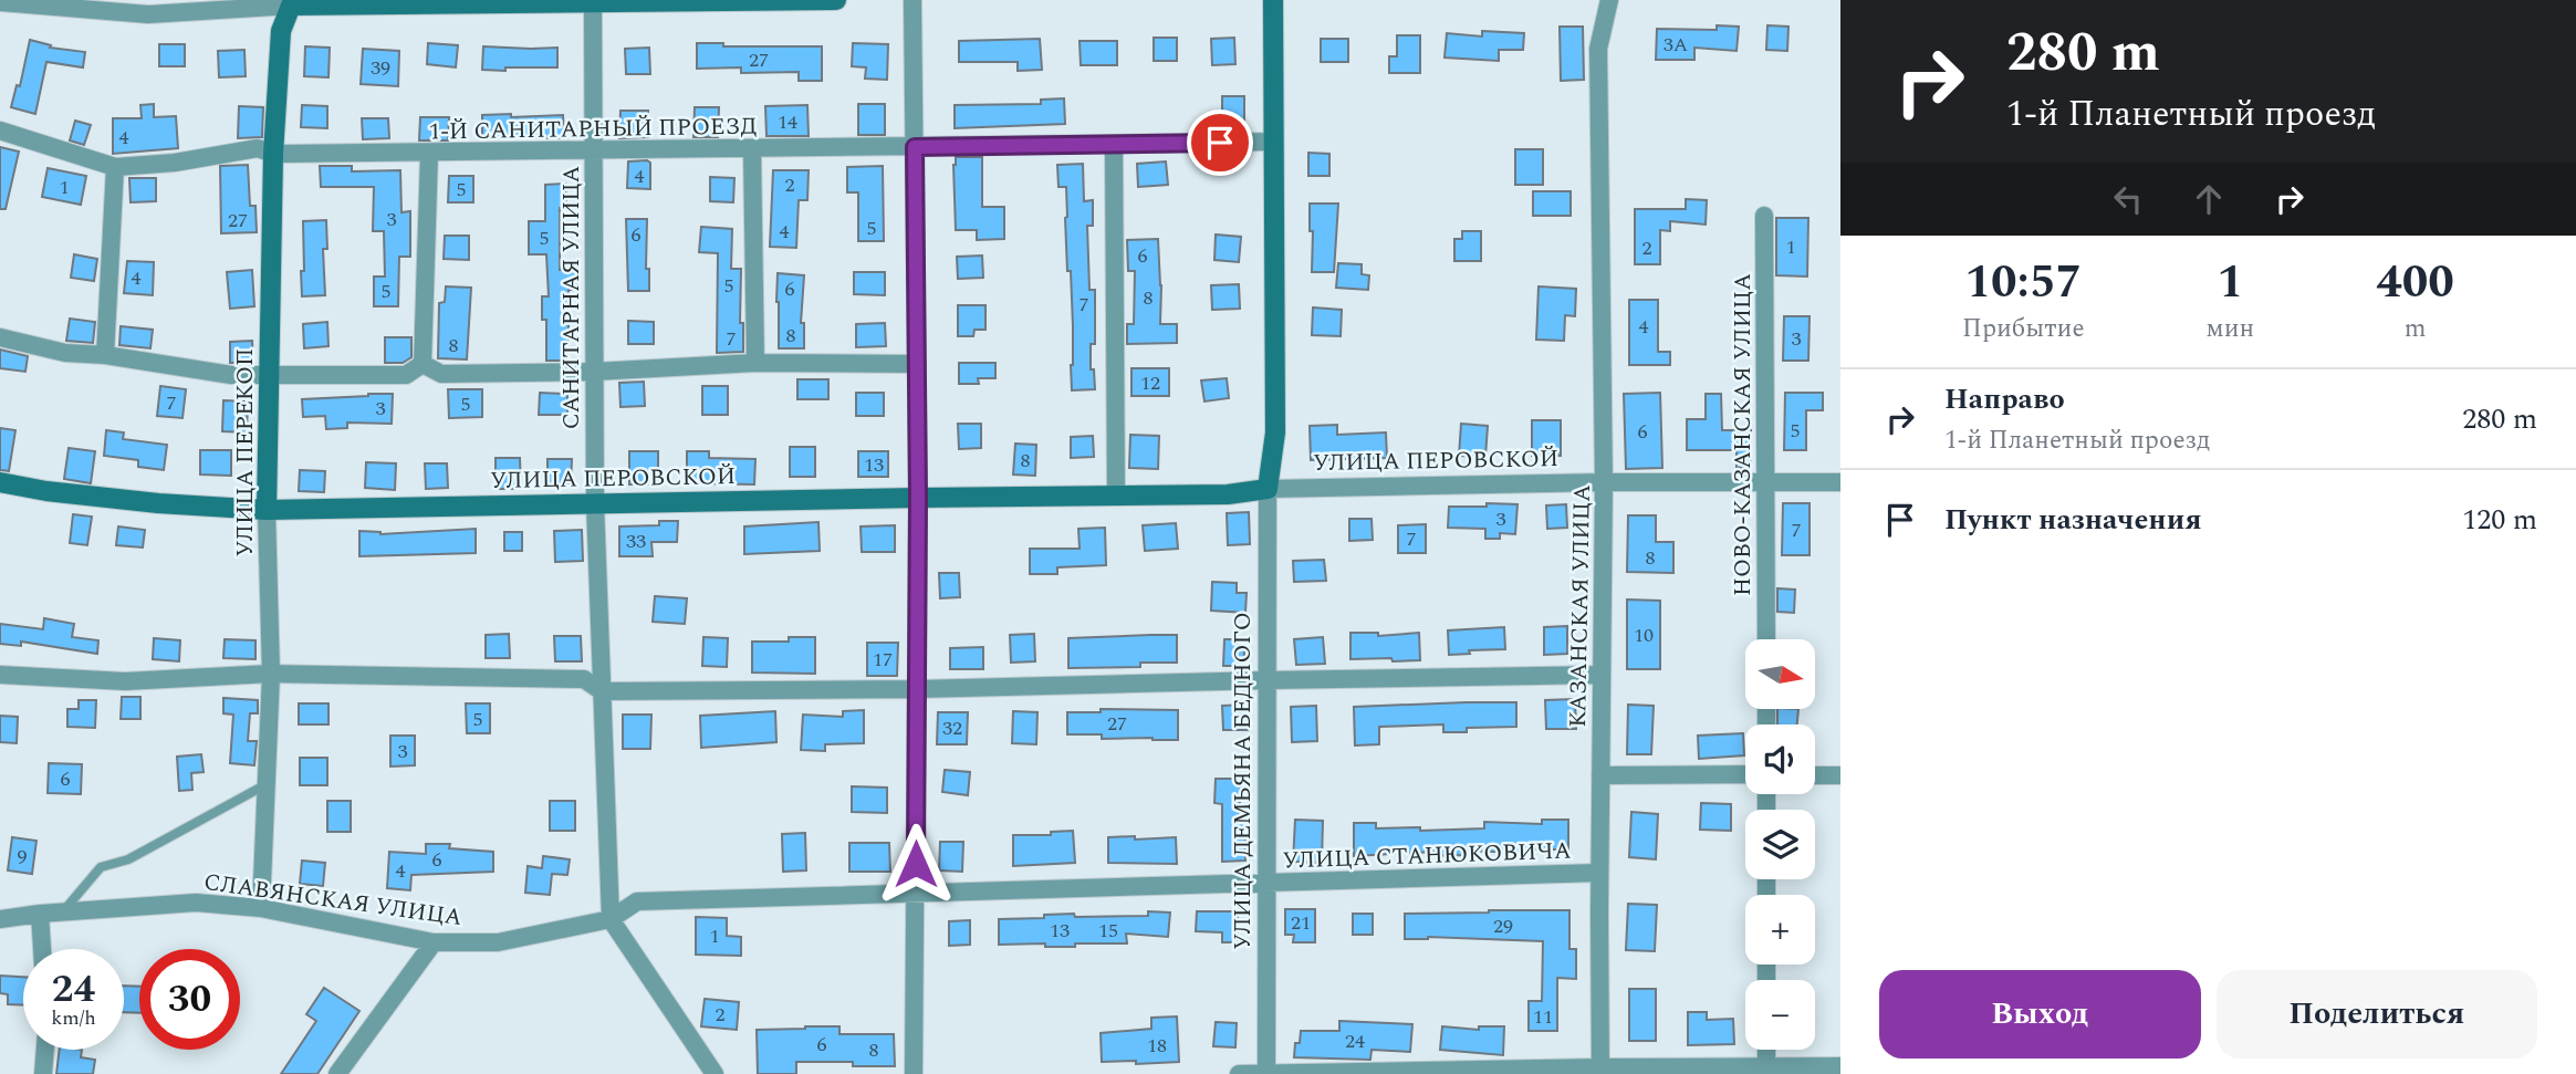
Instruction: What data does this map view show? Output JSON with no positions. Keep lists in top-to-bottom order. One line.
{"streets":{"main road":["УЛИЦА ПЕРЕКОП","УЛИЦА ПЕРОВСКОЙ","УЛИЦА ДЕМЬЯНА БЕДНОГО"],"street":["1-Й САНИТАРНЫЙ ПРОЕЗД","САНИТАРНАЯ УЛИЦА","НОВО-КАЗАНСКАЯ УЛИЦА","КАЗАНСКАЯ УЛИЦА","УЛИЦА СТАНЮКОВИЧА","СЛАВЯНСКАЯ УЛИЦА"]},"crossings":[["1-Й САНИТАРНЫЙ ПРОЕЗД","САНИТАРНАЯ УЛИЦА"],["1-Й САНИТАРНЫЙ ПРОЕЗД","УЛИЦА ПЕРЕКОП"],["1-Й САНИТАРНЫЙ ПРОЕЗД","УЛИЦА ДЕМЬЯНА БЕДНОГО"],["САНИТАРНАЯ УЛИЦА","УЛИЦА ПЕРОВСКОЙ"],["САНИТАРНАЯ УЛИЦА","УЛИЦА СТАНЮКОВИЧА"],["САНИТАРНАЯ УЛИЦА","СЛАВЯНСКАЯ УЛИЦА"],["НОВО-КАЗАНСКАЯ УЛИЦА","УЛИЦА ПЕРОВСКОЙ"],["УЛИЦА ПЕРЕКОП","УЛИЦА ПЕРОВСКОЙ"],["УЛИЦА ПЕРЕКОП","СЛАВЯНСКАЯ УЛИЦА"],["УЛИЦА ПЕРОВСКОЙ","КАЗАНСКАЯ УЛИЦА"],["УЛИЦА ПЕРОВСКОЙ","УЛИЦА ДЕМЬЯНА БЕДНОГО"],["КАЗАНСКАЯ УЛИЦА","УЛИЦА СТАНЮКОВИЧА"],["УЛИЦА ДЕМЬЯНА БЕДНОГО","УЛИЦА СТАНЮКОВИЧА"],["УЛИЦА СТАНЮКОВИЧА","СЛАВЯНСКАЯ УЛИЦА"]],"house_numbers":["3А","27","39","14","4","4","2","1","5","3","27","5","4","6","5","1","2","6","4","5","6","5","8","7","4","8","7","3","8","12","7","5","3","5","6","8","13","3","7","7","33","8","10","17","5","27","32","3","6","9","6","4","21","29","13","15","1","2","11","24","6","18","8"],"north":"right","page":{"turn":["280 m","1-й Планетный проезд"],"eta":["10:57","Прибытие","1","мин","400","m"],"list":[{"name":"Направо","note":"1-й Планетный проезд","value":"280 m"},{"name":"Пункт назначения","value":"120 m"}],"map_buttons":["+","−"],"speed":"24 km/h","limit":"30","buttons":["Выход","Поделиться"]}}
